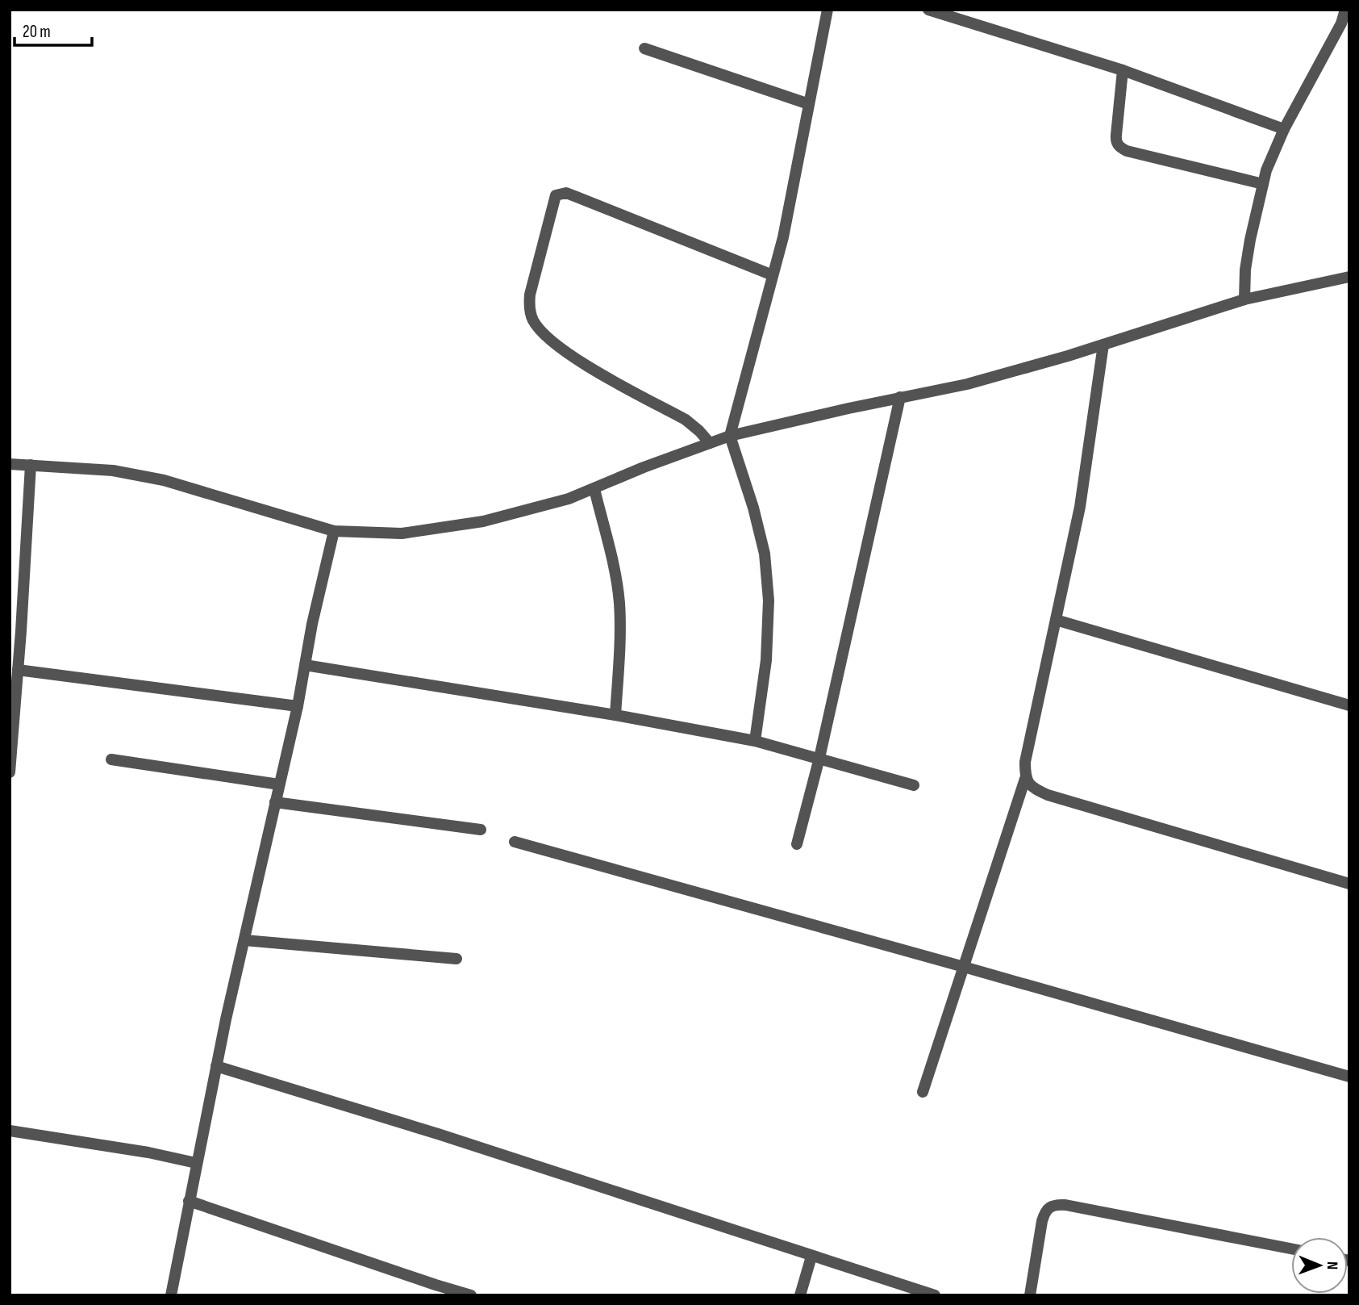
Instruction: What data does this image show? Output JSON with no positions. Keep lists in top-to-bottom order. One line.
{"scale_bar":"20 m","north":"right"}
